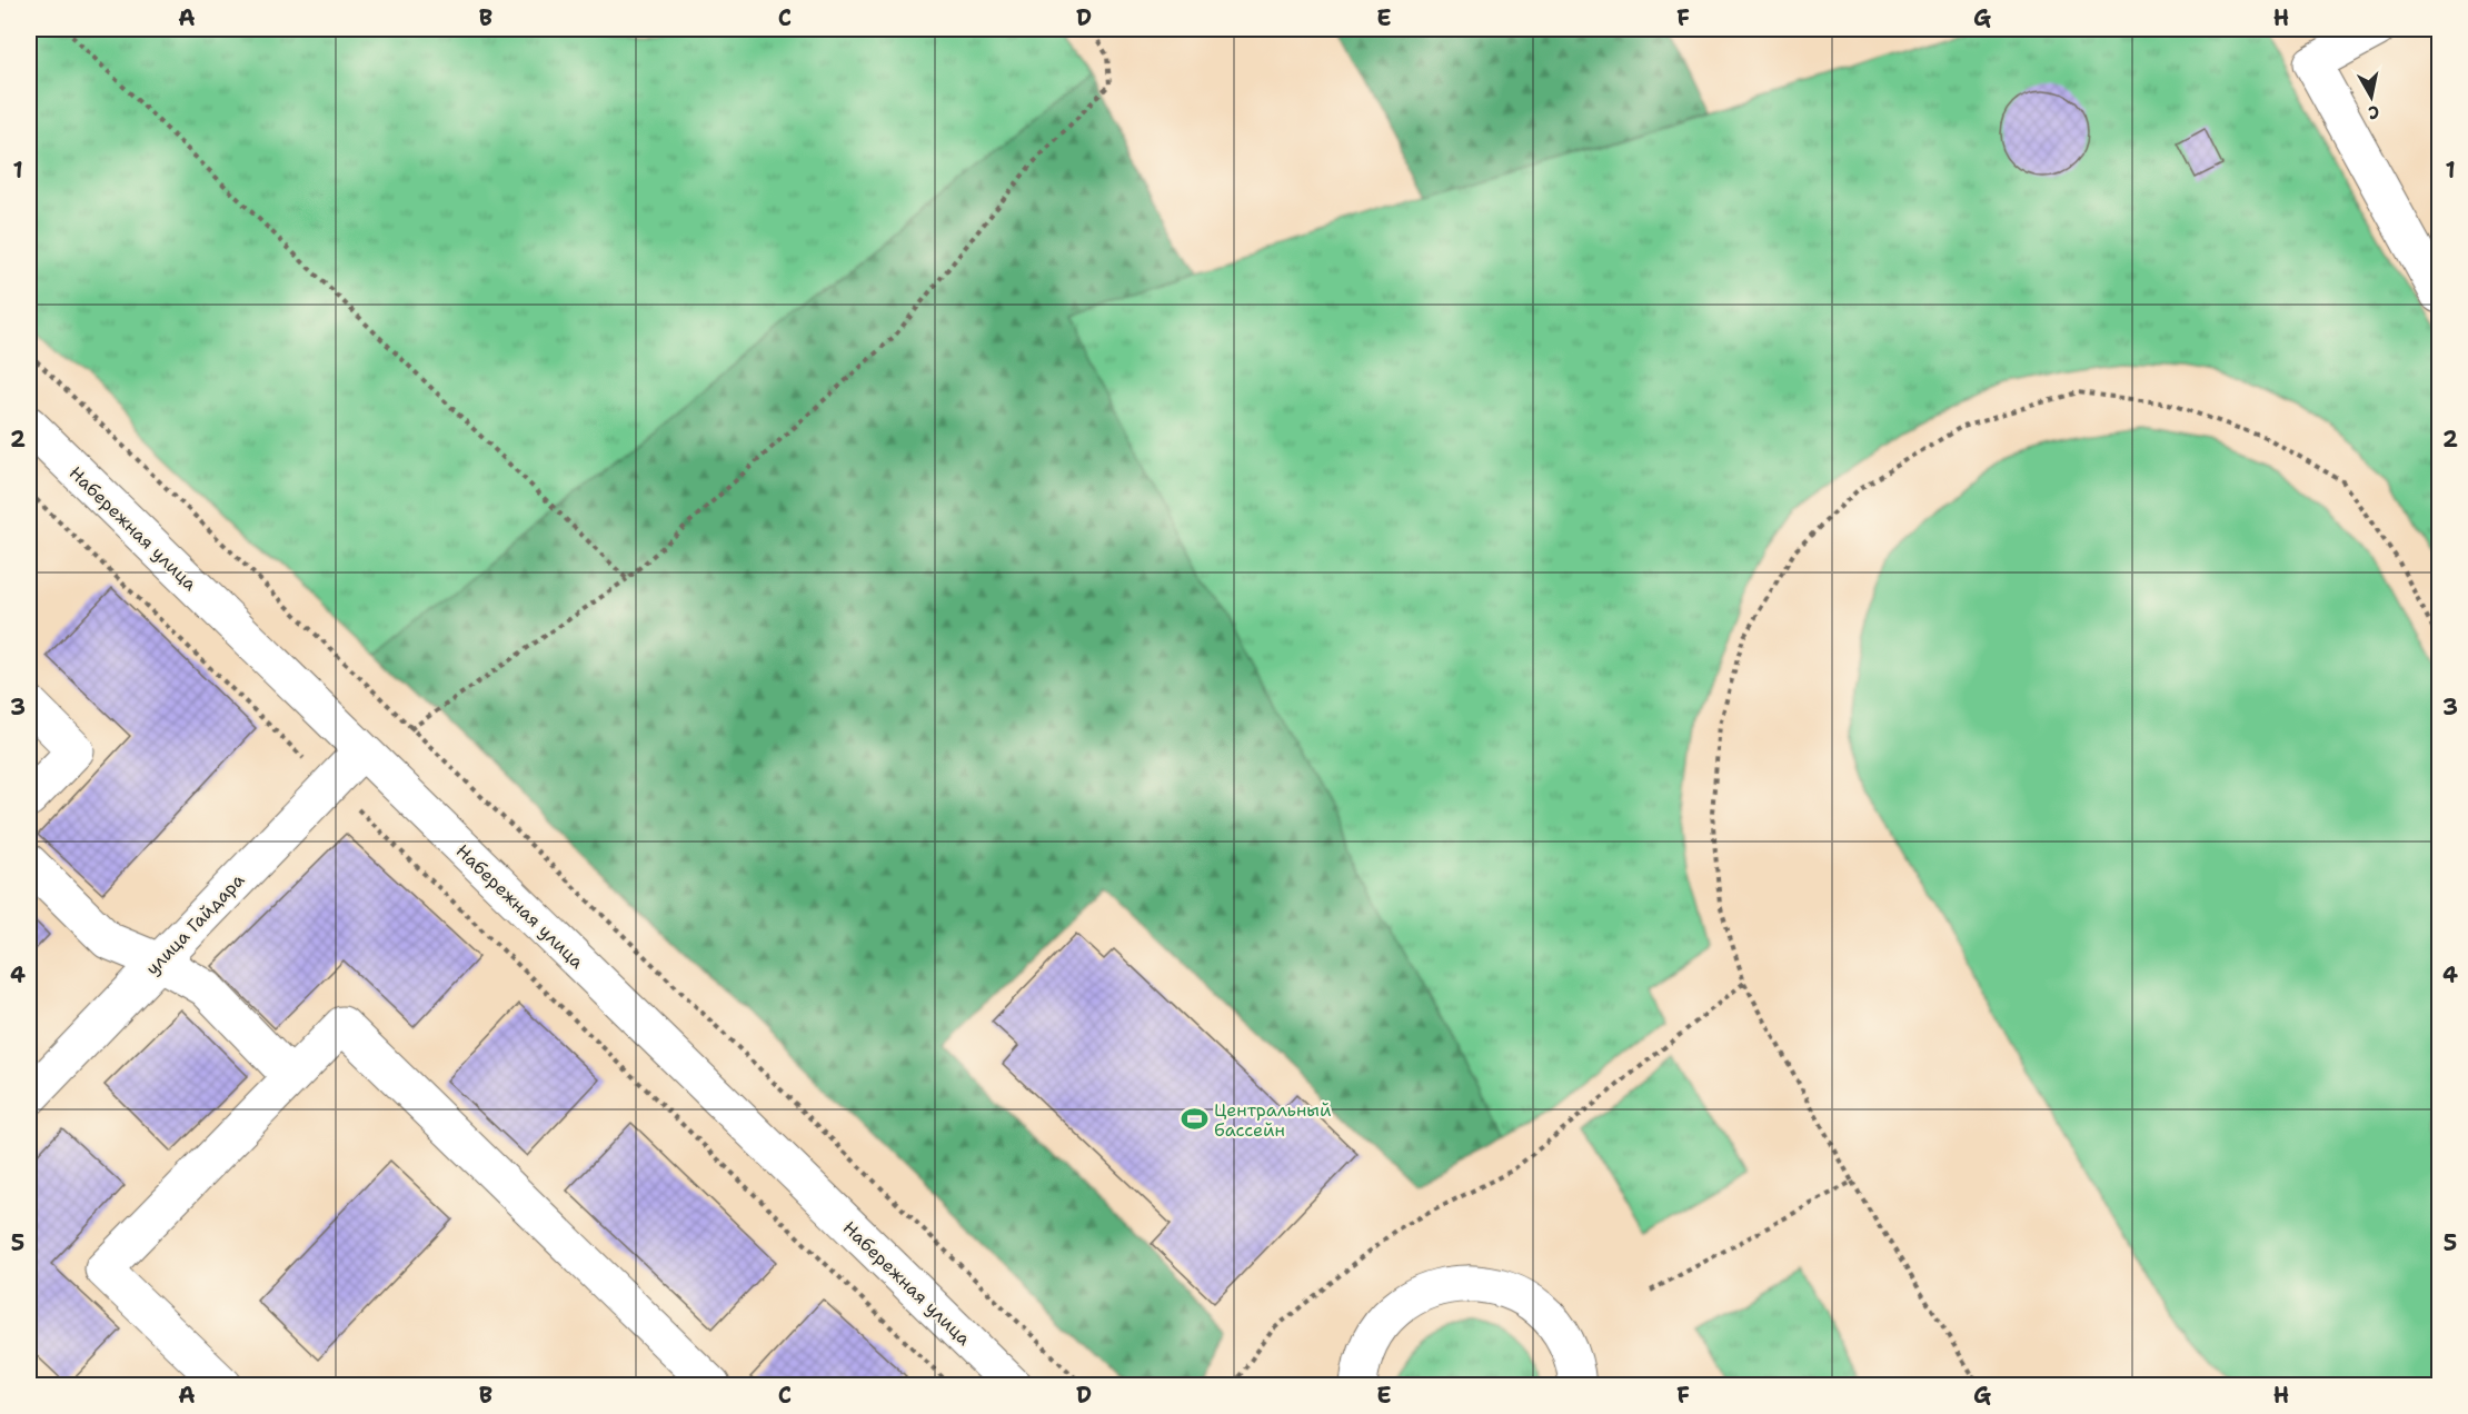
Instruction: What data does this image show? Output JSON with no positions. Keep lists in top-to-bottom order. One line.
{"streets":{"street":["Набережная улица","улица Гайдара"]},"crossings":[["Набережная улица","улица Гайдара"]],"places":{"sports":["Центральный бассейн"]},"north":"bottom","grid":{"columns":["A","B","C","D","E","F","G","H"],"rows":["1","2","3","4","5"]}}
